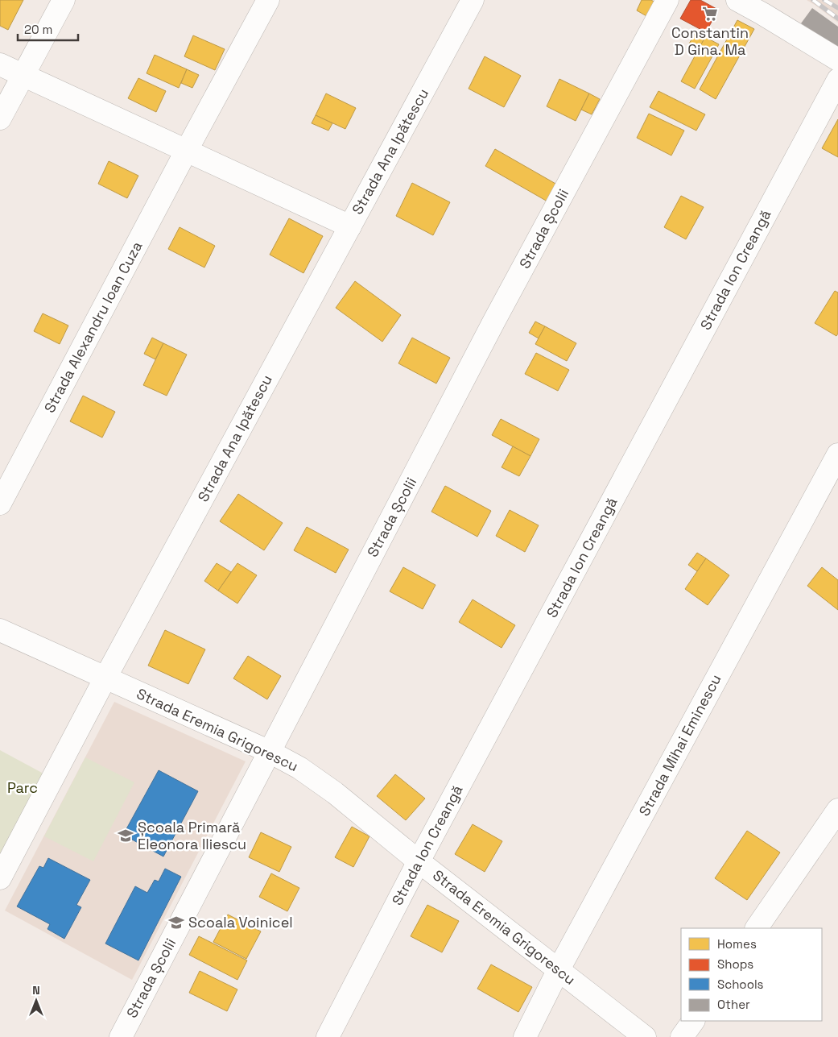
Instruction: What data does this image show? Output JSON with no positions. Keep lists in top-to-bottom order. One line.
{"streets":{"street":["Strada Ana Ipătescu","Strada Școlii","Strada Ion Creangă","Strada Alexandru Ioan Cuza","Strada Eremia Grigorescu","Strada Mihai Eminescu"]},"crossings":[["Strada Ana Ipătescu","Strada Eremia Grigorescu"],["Strada Școlii","Strada Eremia Grigorescu"],["Strada Ion Creangă","Strada Eremia Grigorescu"],["Strada Eremia Grigorescu","Strada Mihai Eminescu"]],"parks":["Parc"],"places":{"supermarket":["Constantin D Gina. Ma"],"school or university":["Școala Primară Eleonora Iliescu","Scoala Voinicel"]},"legend":["Homes","Shops","Schools","Other"],"scale_bar":"20 m","north":"top"}
